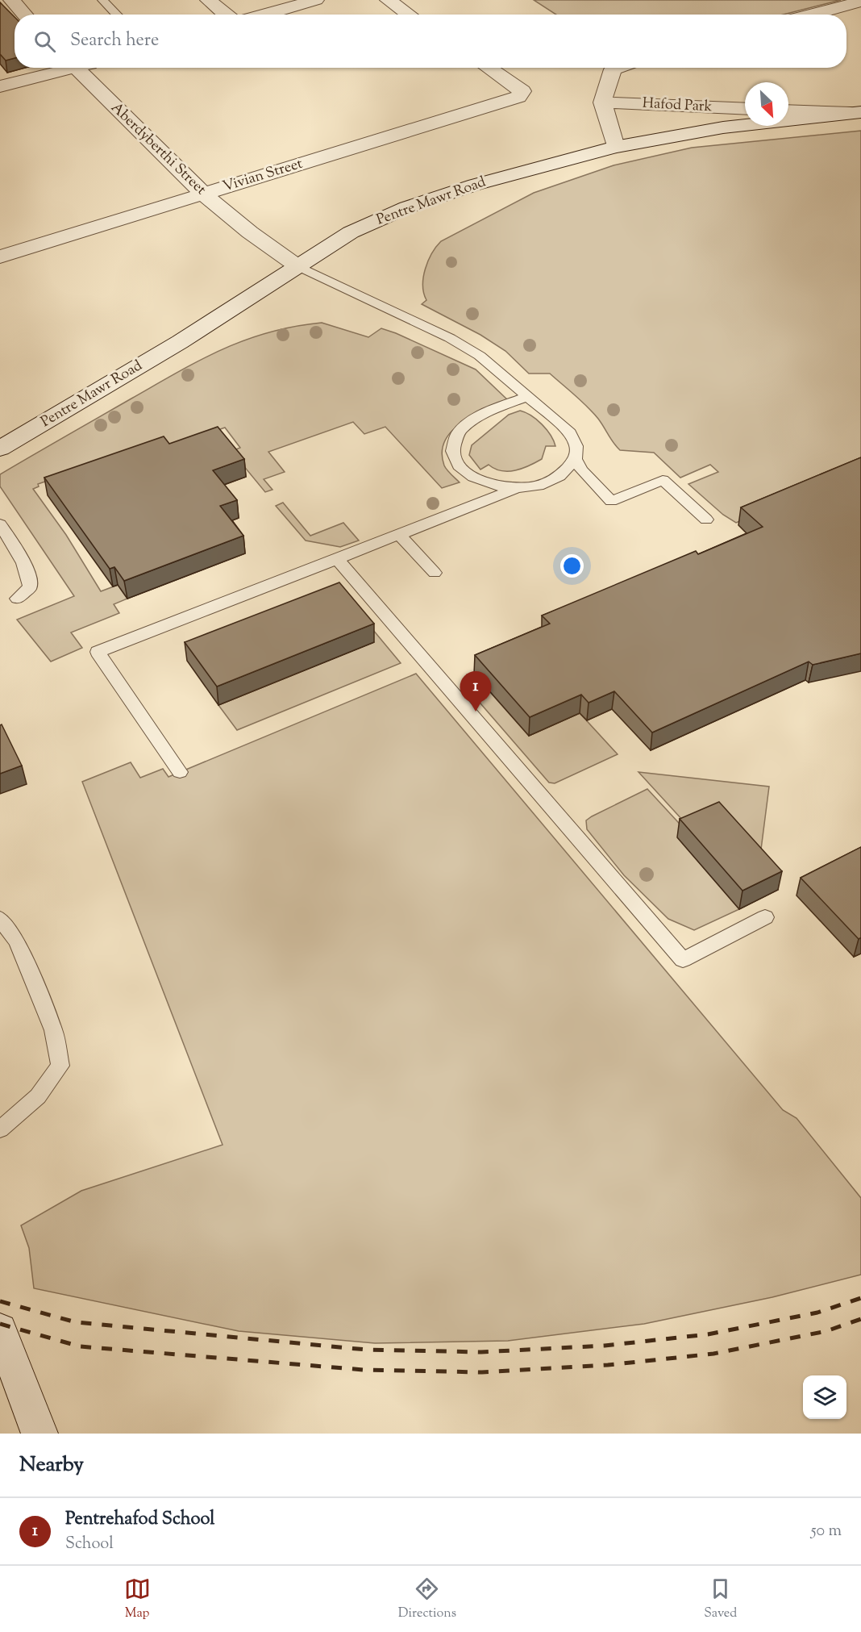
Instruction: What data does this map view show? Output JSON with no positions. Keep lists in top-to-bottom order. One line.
{"streets":{"street":["Hafod Park","Aberdyberthi Street","Vivian Street","Pentre Mawr Road"]},"crossings":[["Aberdyberthi Street","Vivian Street"],["Aberdyberthi Street","Pentre Mawr Road"]],"north":"bottom right","page":{"search":"Search here","pins":"1","heading":"Nearby","list":[{"mark":"1","name":"Pentrehafod School","note":"School","value":"50 m"}],"nav":["Map","Directions","Saved"]}}
